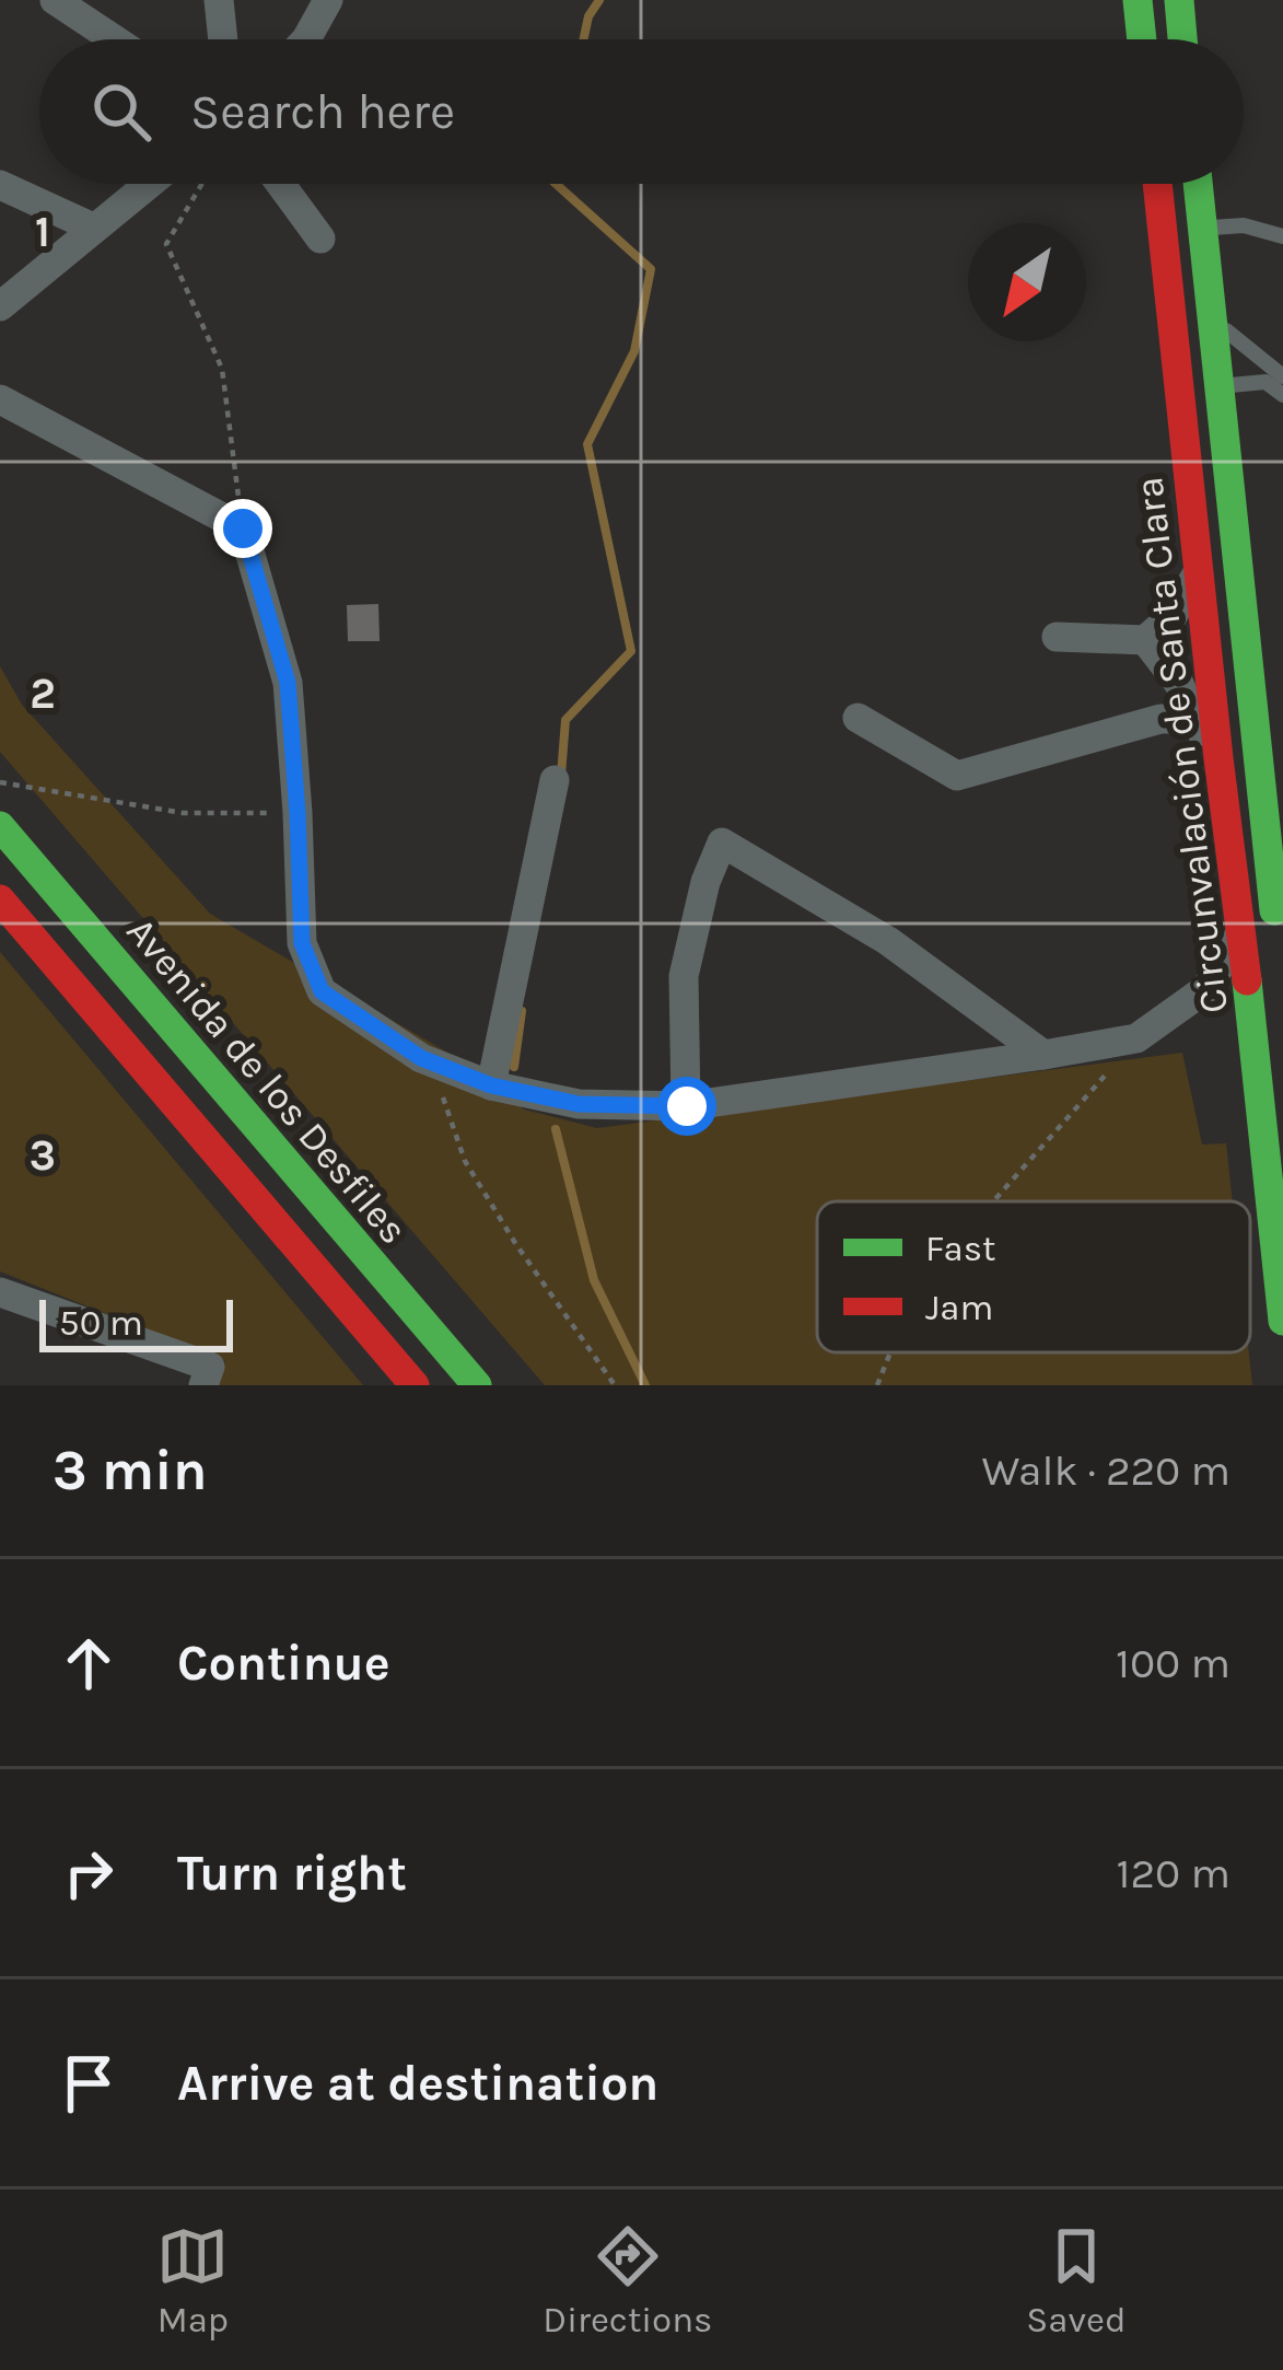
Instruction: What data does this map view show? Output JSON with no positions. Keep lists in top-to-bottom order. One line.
{"streets":{"main road":["Circunvalación de Santa Clara","Avenida de los Desfiles"]},"legend":["Fast","Jam"],"scale_bar":"50 m","north":"bottom left","page":{"search":"Search here","scale":"50 m","heading":["3 min","Walk · 220 m"],"list":[["Continue","100 m"],["Turn right","120 m"],"Arrive at destination"],"nav":["Map","Directions","Saved"]},"grid":{"rows":["1","2","3"]}}
